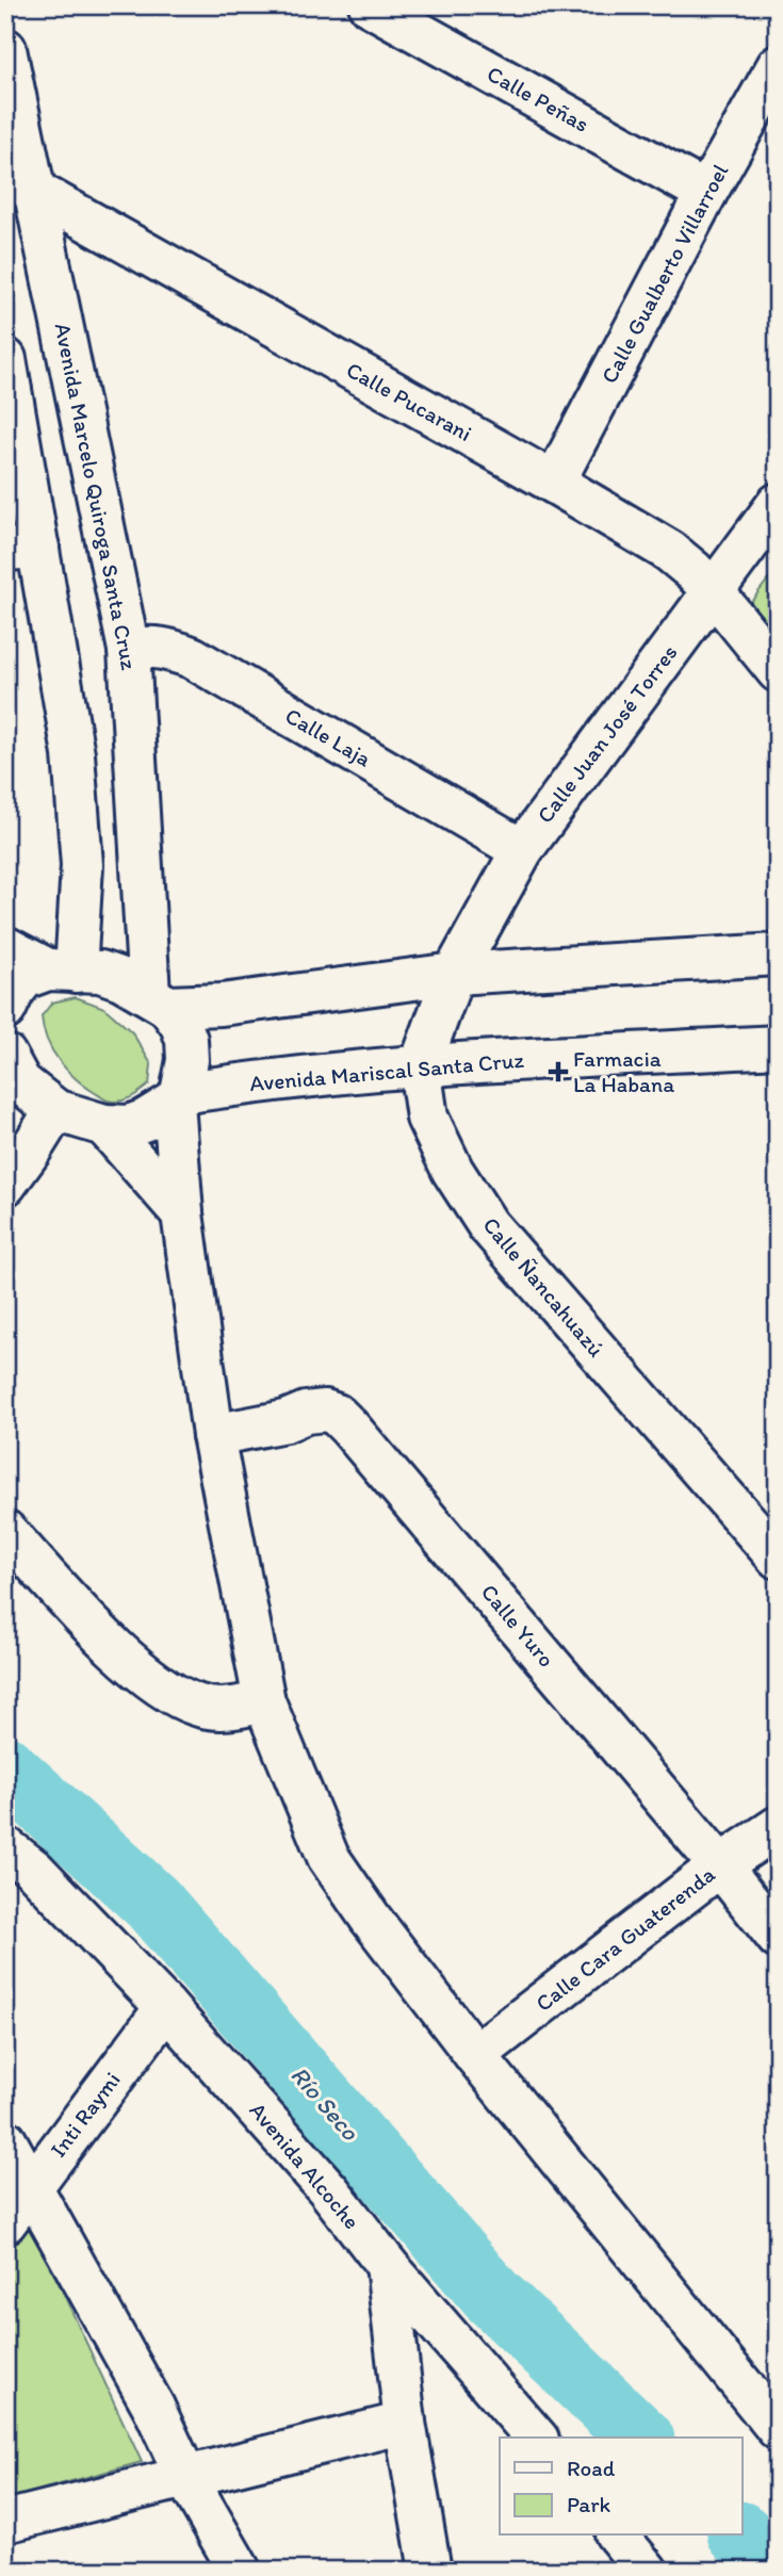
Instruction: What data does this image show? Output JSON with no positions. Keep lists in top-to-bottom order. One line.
{"streets":{"street":["Calle Peñas","Calle Gualberto Villarroel","Calle Pucarani","Avenida Marcelo Quiroga Santa Cruz","Calle Juan José Torres","Calle Laja","Avenida Mariscal Santa Cruz","Calle Ñancahuazú","Calle Yuro","Calle Cara Guaterenda","Inti Raymi","Avenida Alcoche"]},"crossings":[["Calle Peñas","Calle Gualberto Villarroel"],["Calle Gualberto Villarroel","Calle Pucarani"],["Calle Pucarani","Avenida Marcelo Quiroga Santa Cruz"],["Calle Pucarani","Calle Juan José Torres"],["Avenida Marcelo Quiroga Santa Cruz","Calle Laja"],["Avenida Marcelo Quiroga Santa Cruz","Avenida Mariscal Santa Cruz"],["Avenida Marcelo Quiroga Santa Cruz","Calle Yuro"],["Avenida Marcelo Quiroga Santa Cruz","Calle Cara Guaterenda"],["Calle Juan José Torres","Calle Laja"],["Calle Juan José Torres","Calle Ñancahuazú"],["Avenida Mariscal Santa Cruz","Calle Ñancahuazú"],["Calle Yuro","Calle Cara Guaterenda"],["Inti Raymi","Avenida Alcoche"]],"water":["Río Seco"],"places":{"health":["Farmacia La Habana"]},"legend":["Road","Park"]}
